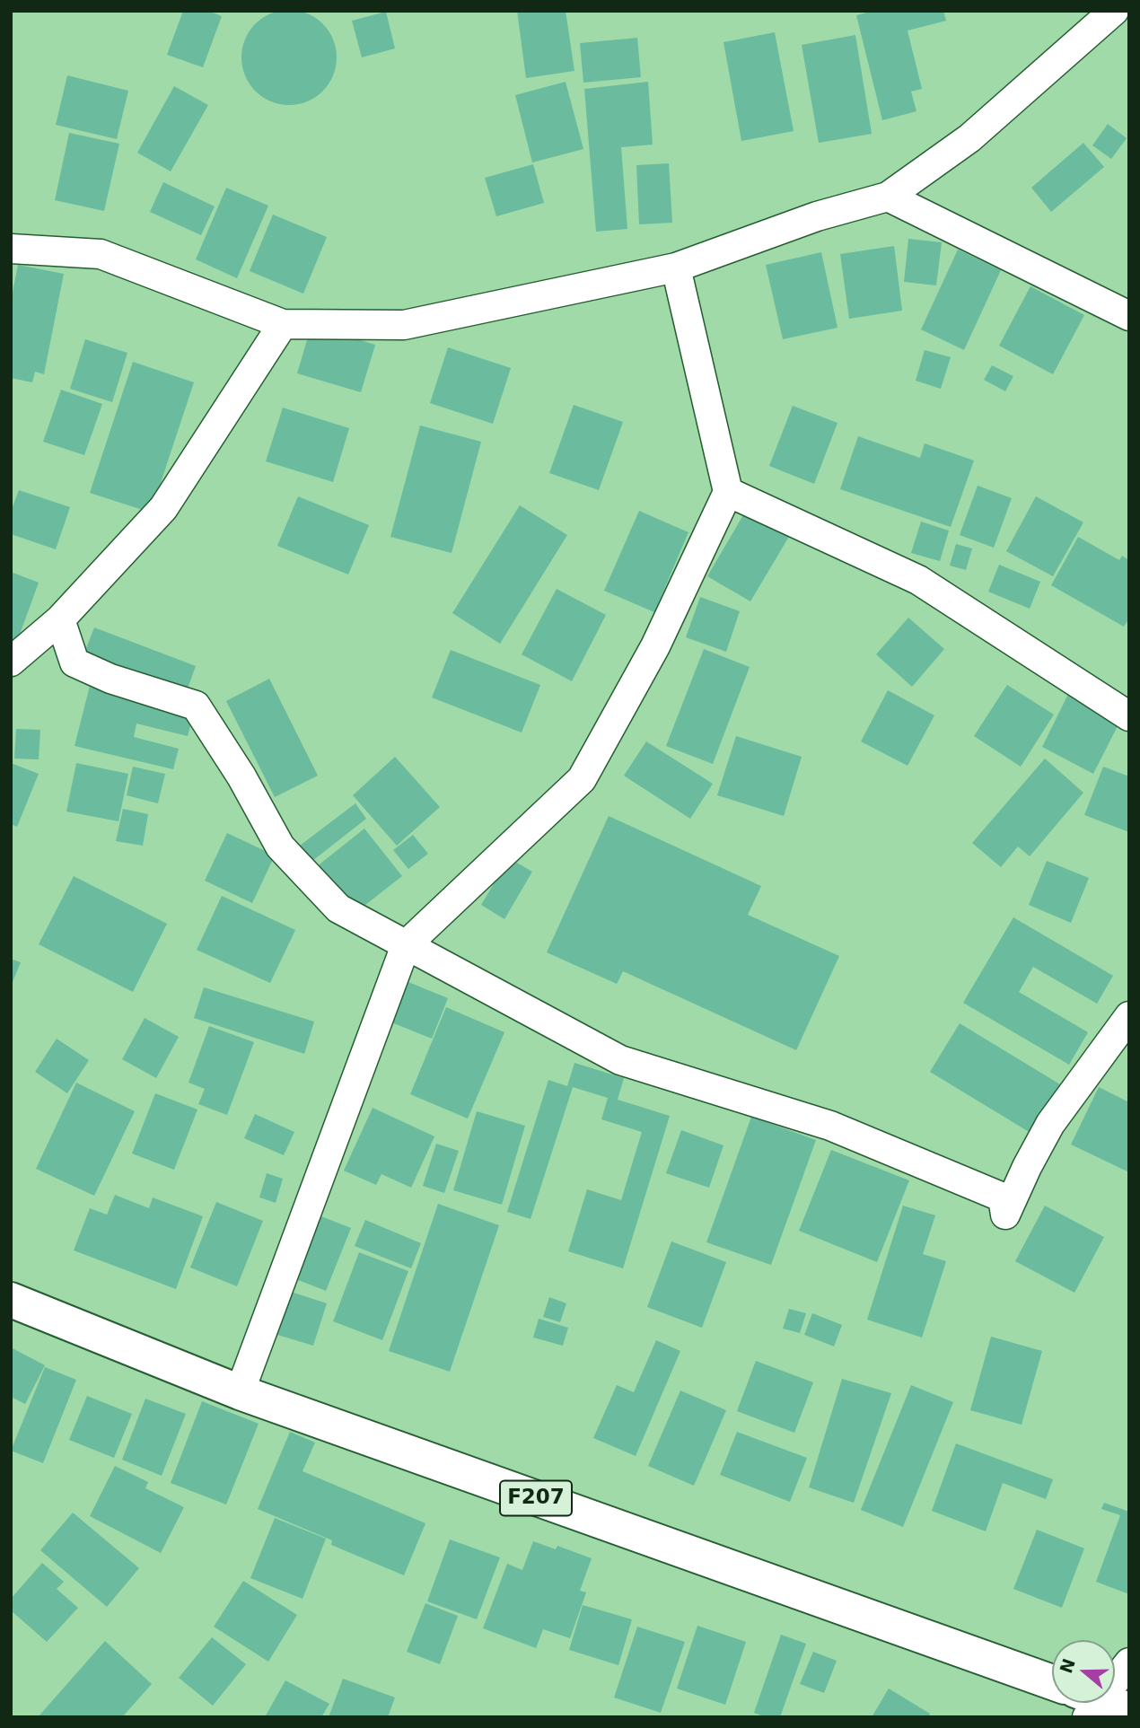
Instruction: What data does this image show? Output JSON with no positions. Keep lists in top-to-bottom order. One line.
{"streets":{"main road":["F207"]},"north":"left"}
